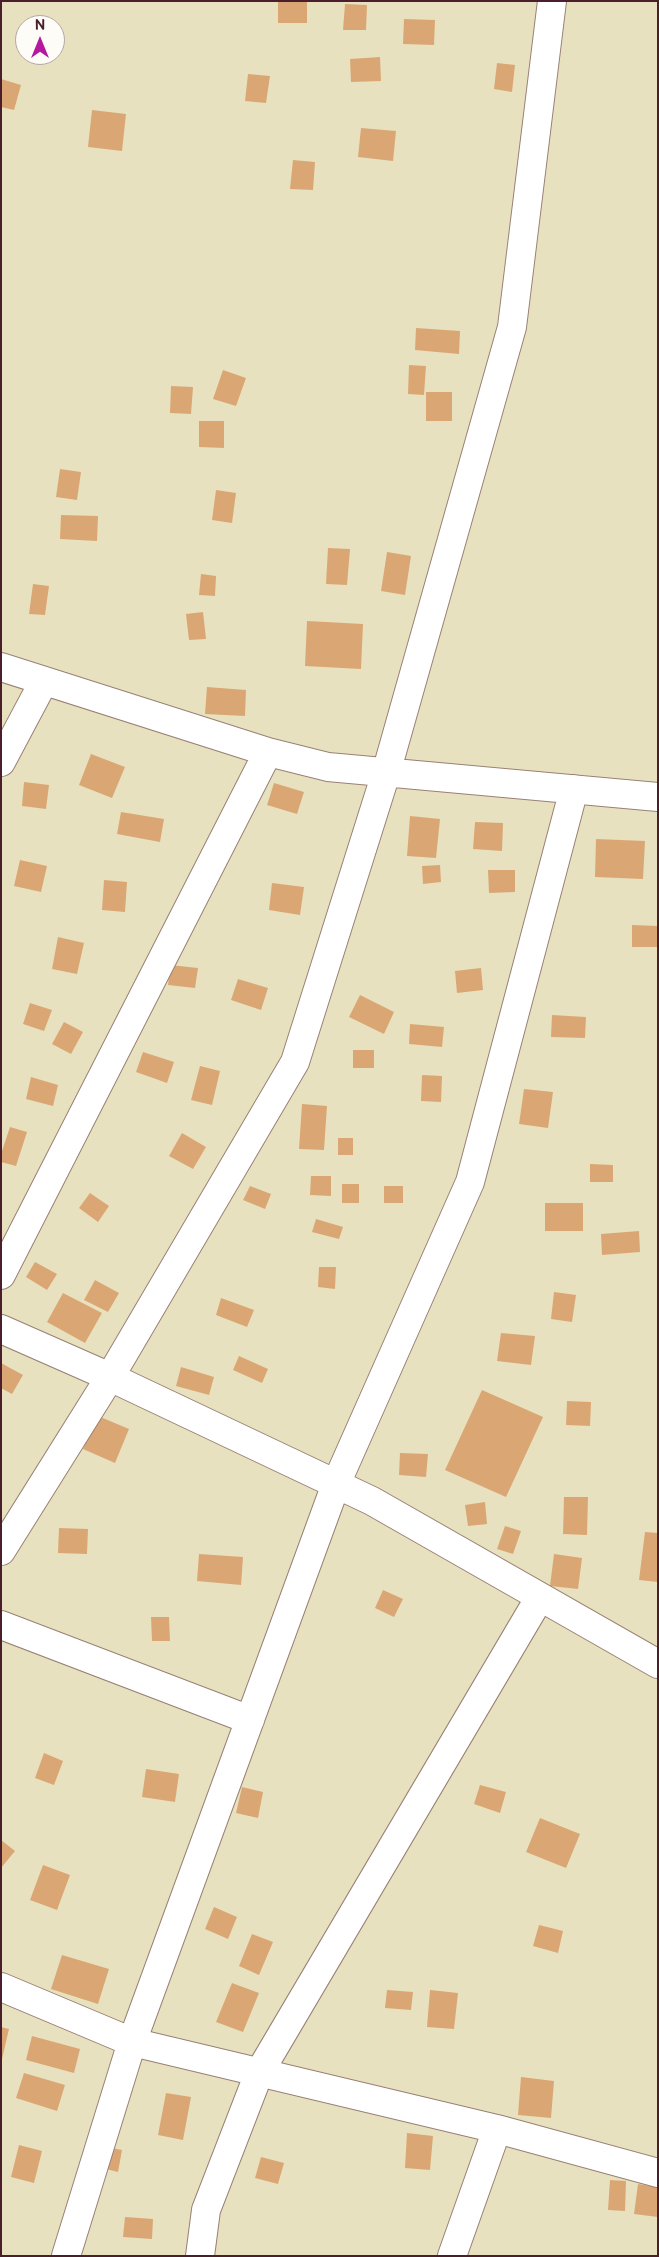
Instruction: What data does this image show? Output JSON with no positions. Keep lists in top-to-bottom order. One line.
{"north":"top"}
